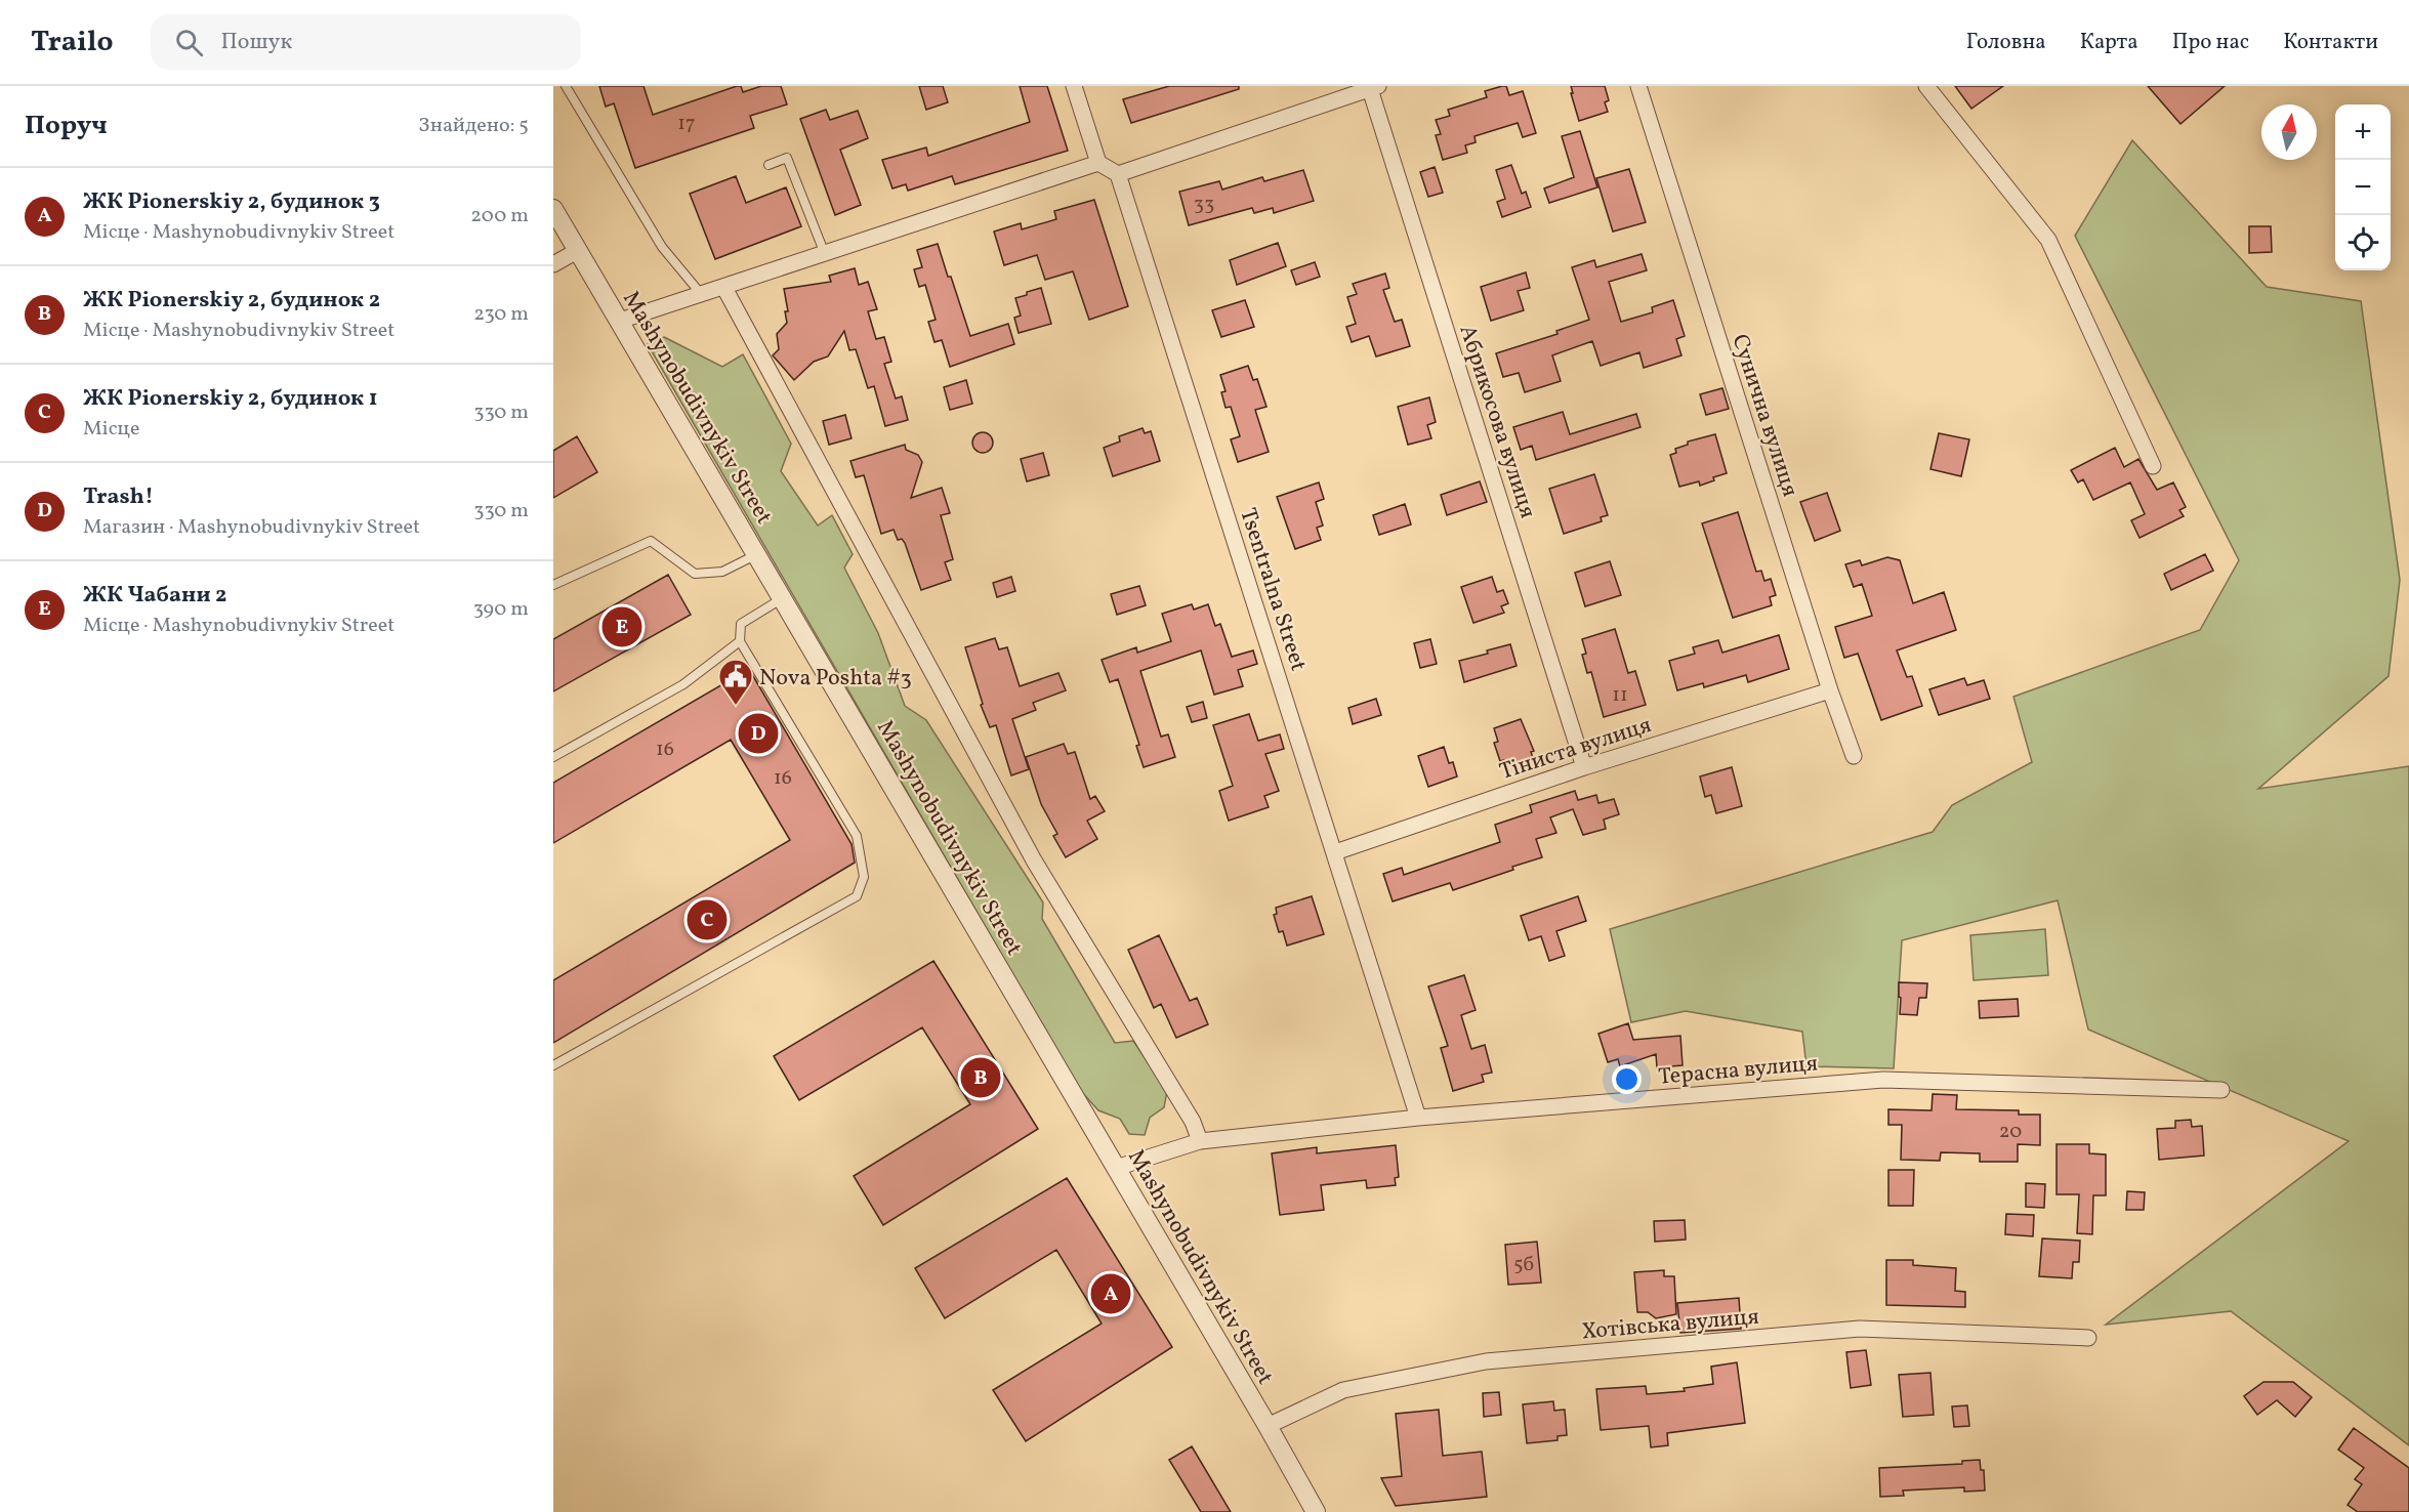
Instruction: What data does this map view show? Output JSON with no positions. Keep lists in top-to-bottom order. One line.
{"streets":{"street":["Mashynobudivnykiv Street","Сунична вулиця","Абрикосова вулиця","Tsentralna Street","Тіниста вулиця","Терасна вулиця","Хотівська вулиця"]},"crossings":[["Mashynobudivnykiv Street","Терасна вулиця"],["Mashynobudivnykiv Street","Хотівська вулиця"],["Сунична вулиця","Тіниста вулиця"],["Абрикосова вулиця","Тіниста вулиця"],["Tsentralna Street","Тіниста вулиця"],["Tsentralna Street","Терасна вулиця"]],"places":{"public building":["Nova Poshta #3"]},"house_numbers":["17","33","11","16","16","20","5б"],"north":"top","page":{"header":"Trailo","search":"Пошук","nav":["Головна","Карта","Про нас","Контакти"],"heading":["Поруч","Знайдено: 5"],"map_buttons":["+","−"],"list":[{"mark":"A","name":"ЖК Pionerskiy 2, будинок 3","note":"Місце · Mashynobudivnykiv Street","value":"200 m"},{"mark":"B","name":"ЖК Pionerskiy 2, будинок 2","note":"Місце · Mashynobudivnykiv Street","value":"230 m"},{"mark":"C","name":"ЖК Pionerskiy 2, будинок 1","note":"Місце","value":"330 m"},{"mark":"D","name":"Trash!","note":"Магазин · Mashynobudivnykiv Street","value":"330 m"},{"mark":"E","name":"ЖК Чабани 2","note":"Місце · Mashynobudivnykiv Street","value":"390 m"}],"pins":["E","D","C","B","A"]}}
